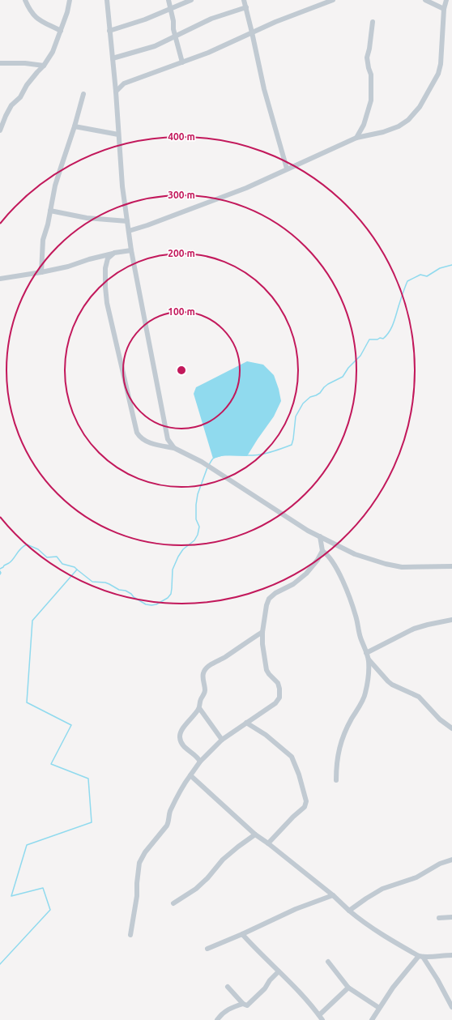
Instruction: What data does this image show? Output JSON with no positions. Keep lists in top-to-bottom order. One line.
{"rings":["400 m","300 m","200 m","100 m"]}
